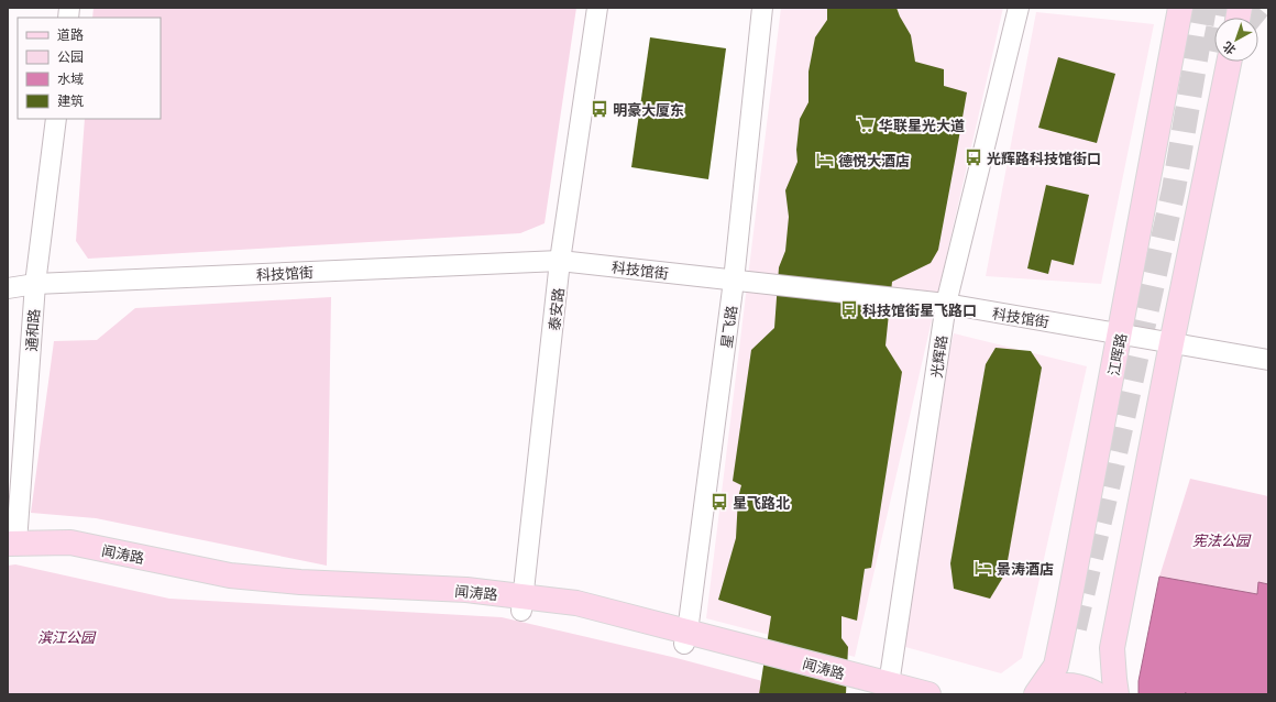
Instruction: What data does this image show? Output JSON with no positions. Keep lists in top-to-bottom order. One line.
{"streets":{"main road":["江晖路","闻涛路"],"street":["科技馆街","泰安路","星飞路","通和路","光辉路"]},"crossings":[["科技馆街","泰安路"],["科技馆街","星飞路"],["科技馆街","通和路"],["科技馆街","江晖路"],["科技馆街","光辉路"],["泰安路","闻涛路"],["星飞路","闻涛路"],["通和路","闻涛路"],["光辉路","闻涛路"]],"parks":["宪法公园","滨江公园"],"places":{"bus stop":["明豪大厦东","光辉路科技馆街口","科技馆街星飞路口","星飞路北"],"supermarket":["华联星光大道"],"hotel":["德悦大酒店","景涛酒店"]},"legend":["道路","公园","水域","建筑"],"north":"bottom left"}
